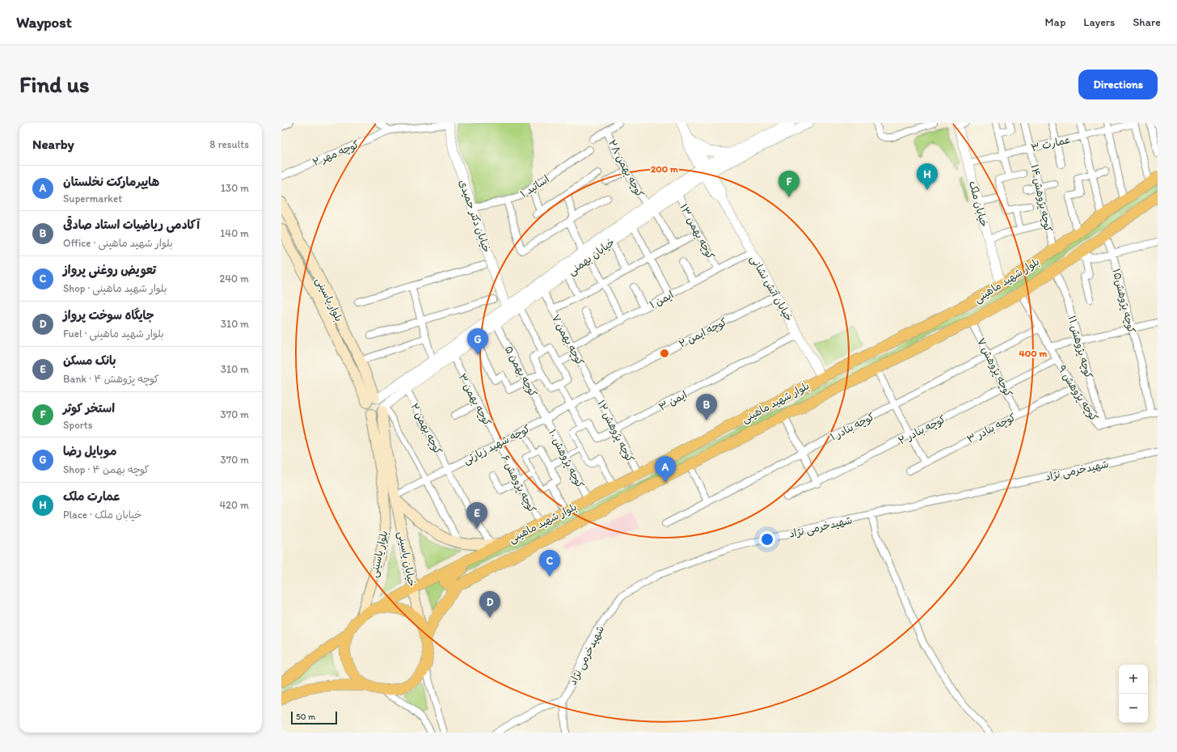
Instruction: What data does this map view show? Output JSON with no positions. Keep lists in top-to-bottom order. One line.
{"streets":{"main road":["بلوار شهید ماهینی","بلوار یاسینی","خیابان یاسینی"],"street":["عمارت ۳","کوچه مهر ۲","کوچه بهمن ۲۸","اساتید ۱","کوچه پژوهش ۱۴","خیابان ملک","خیابان دکتر حمیدی","کوچه بهمن ۱۳","خیابان بهمنی","خیابان آتش نشانی","ایمن ۱","کوچه پژوهش۱۵","کوچه ایمن ۲","کوچه بهمن ۷","کوچه پژوهش ۱۱","کوچه پژوهش ۷","کوچه بهمن ۵","کوچه پژوهش ۹","کوچه بهمن ۳","ایمن ۳","کوچه بنادر ۱","کوچه بنادر ۳","کوچه بهمن ۲","کوچه بنادر ۲","کوچه پژوهش ۱۲","کوچه شهید زیارتی","کوچه پژوهش ۱۰","شهیدخرمی نژاد","کوچه پژوهش ۶"]},"crossings":[["عمارت ۳","کوچه پژوهش ۱۴"],["عمارت ۳","خیابان ملک"],["کوچه مهر ۲","خیابان دکتر حمیدی"],["کوچه بهمن ۲۸","خیابان بهمنی"],["اساتید ۱","خیابان دکتر حمیدی"],["کوچه پژوهش ۱۴","بلوار شهید ماهینی"],["خیابان ملک","بلوار شهید ماهینی"],["خیابان دکتر حمیدی","خیابان بهمنی"],["کوچه بهمن ۱۳","خیابان بهمنی"],["کوچه بهمن ۱۳","ایمن ۱"],["خیابان بهمنی","خیابان آتش نشانی"],["خیابان بهمنی","بلوار یاسینی"],["خیابان بهمنی","کوچه بهمن ۷"],["خیابان بهمنی","کوچه بهمن ۵"],["خیابان بهمنی","کوچه بهمن ۳"],["خیابان بهمنی","کوچه بهمن ۲"],["بلوار شهید ماهینی","خیابان آتش نشانی"],["بلوار شهید ماهینی","بلوار یاسینی"],["بلوار شهید ماهینی","کوچه پژوهش۱۵"],["بلوار شهید ماهینی","کوچه پژوهش ۱۱"],["بلوار شهید ماهینی","کوچه پژوهش ۷"],["بلوار شهید ماهینی","کوچه پژوهش ۹"],["بلوار شهید ماهینی","کوچه بهمن ۲"],["بلوار شهید ماهینی","کوچه پژوهش ۱۲"],["بلوار شهید ماهینی","کوچه پژوهش ۱۰"],["بلوار شهید ماهینی","کوچه پژوهش ۶"],["بلوار شهید ماهینی","خیابان یاسینی"],["خیابان آتش نشانی","ایمن ۱"],["خیابان آتش نشانی","کوچه ایمن ۲"],["خیابان آتش نشانی","ایمن ۳"],["بلوار یاسینی","خیابان یاسینی"],["ایمن ۱","کوچه بهمن ۷"],["کوچه ایمن ۲","کوچه بهمن ۷"],["کوچه ایمن ۲","کوچه پژوهش ۱۲"],["کوچه ایمن ۲","کوچه شهید زیارتی"],["کوچه بهمن ۷","کوچه پژوهش ۱۲"],["کوچه بهمن ۷","کوچه شهید زیارتی"],["کوچه پژوهش ۱۱","کوچه پژوهش ۹"],["کوچه پژوهش ۷","کوچه بنادر ۱"],["کوچه پژوهش ۷","کوچه بنادر ۳"],["کوچه پژوهش ۷","کوچه بنادر ۲"],["کوچه بهمن ۵","کوچه شهید زیارتی"],["کوچه بهمن ۵","کوچه پژوهش ۱۰"],["کوچه پژوهش ۹","کوچه بنادر ۱"],["کوچه پژوهش ۹","کوچه بنادر ۳"],["کوچه پژوهش ۹","کوچه بنادر ۲"],["کوچه بهمن ۳","کوچه شهید زیارتی"],["کوچه بهمن ۳","کوچه پژوهش ۶"],["ایمن ۳","کوچه پژوهش ۱۲"],["کوچه بهمن ۲","کوچه شهید زیارتی"],["کوچه پژوهش ۱۲","کوچه شهید زیارتی"],["کوچه شهید زیارتی","کوچه پژوهش ۱۰"],["کوچه شهید زیارتی","کوچه پژوهش ۶"],["کوچه شهید زیارتی","خیابان یاسینی"]],"scale_bar":"50 m","page":{"header":"Waypost","nav":["Map","Layers","Share"],"buttons":"Directions","title":"Find us","heading":["Nearby","8 results"],"pins":["H","F","G","B","A","E","C","D"],"list":[{"mark":"A","name":"هایپرمارکت نخلستان","note":"Supermarket","value":"130 m"},{"mark":"B","name":"آکادمی ریاضیات استاد صادقی","note":"Office · بلوار شهید ماهینی","value":"140 m"},{"mark":"C","name":"تعویض روغنی پرواز","note":"Shop · بلوار شهید ماهینی","value":"240 m"},{"mark":"D","name":"جایگاه سوخت پرواز","note":"Fuel · بلوار شهید ماهینی","value":"310 m"},{"mark":"E","name":"بانک مسکن","note":"Bank · کوچه پژوهش ۴","value":"310 m"},{"mark":"F","name":"استخر کوثر","note":"Sports","value":"370 m"},{"mark":"G","name":"موبایل رضا","note":"Shop · کوچه بهمن ۴","value":"370 m"},{"mark":"H","name":"عمارت ملک","note":"Place · خیابان ملک","value":"420 m"}],"map_buttons":["+","−"],"scale":"50 m"},"rings":["200 m","400 m"]}
